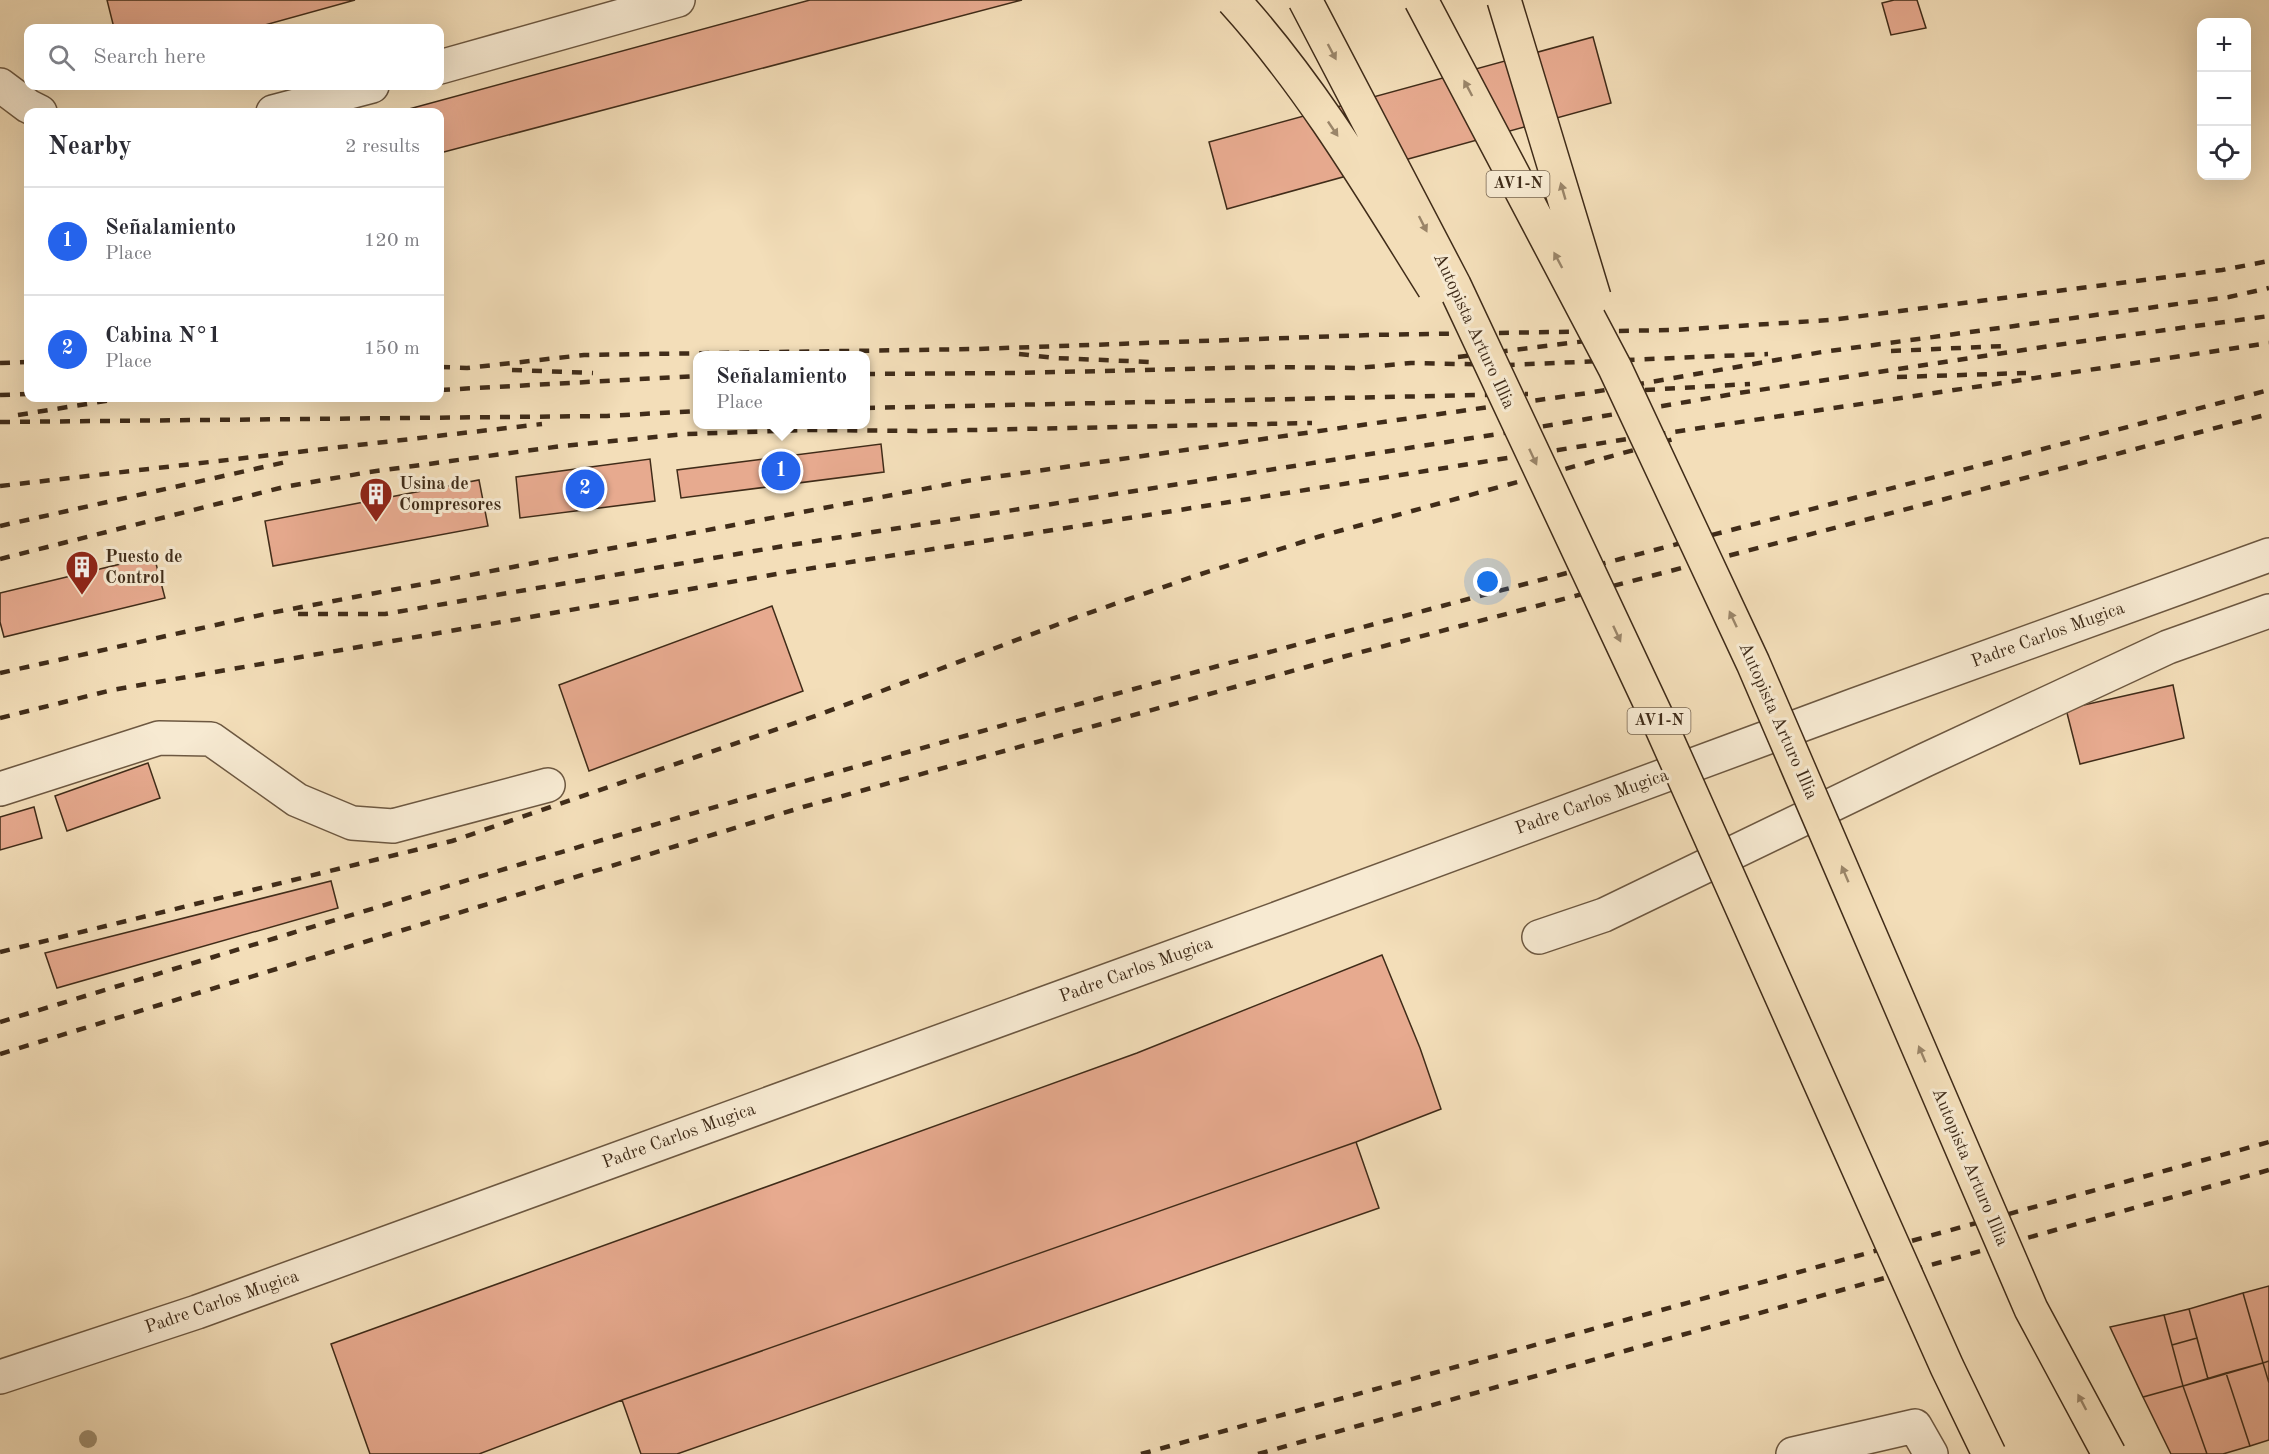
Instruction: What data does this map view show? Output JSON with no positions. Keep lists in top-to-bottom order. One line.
{"streets":{"highway":["AV1-N","Autopista Arturo Illia"],"street":["Padre Carlos Mugica"]},"places":{"building":["Usina de Compresores","Puesto de Control"]},"page":{"map_buttons":["+","−"],"search":"Search here","heading":["Nearby","2 results"],"list":[{"mark":"1","name":"Señalamiento","note":"Place","value":"120 m"},{"mark":"2","name":"Cabina N°1","note":"Place","value":"150 m"}],"popup":["Señalamiento","Place"],"pins":["1","2"]}}
